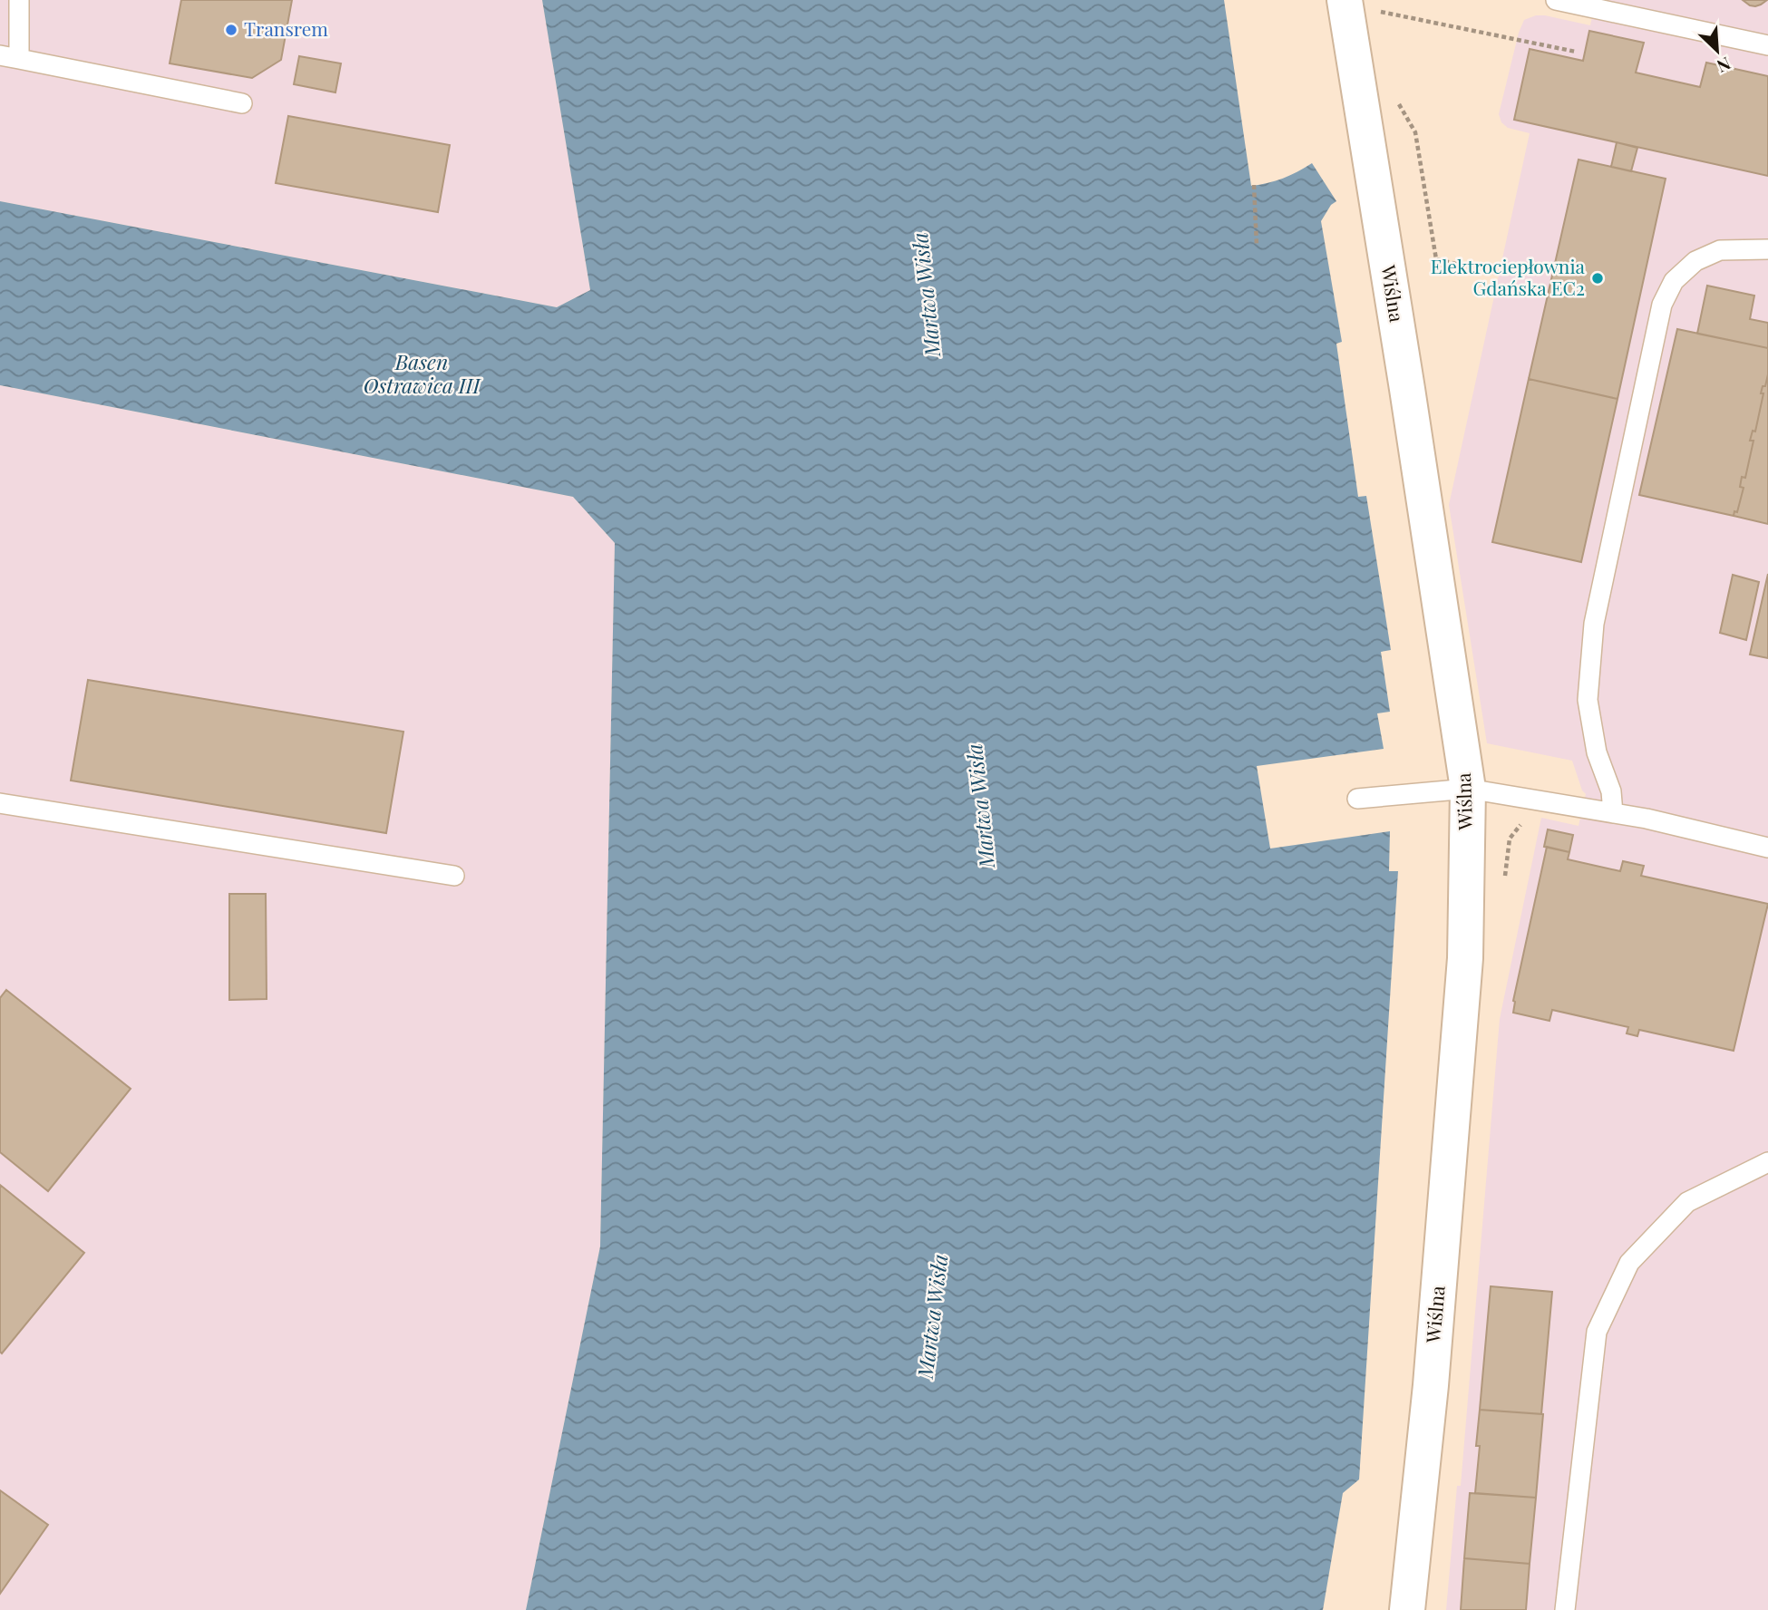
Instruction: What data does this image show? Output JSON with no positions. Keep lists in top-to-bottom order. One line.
{"streets":{"street":["Wiślna"]},"water":["Martwa Wisła","Basen Ostrawica III"],"places":["Transrem","Elektrociepłownia Gdańska EC2"],"north":"bottom right"}
